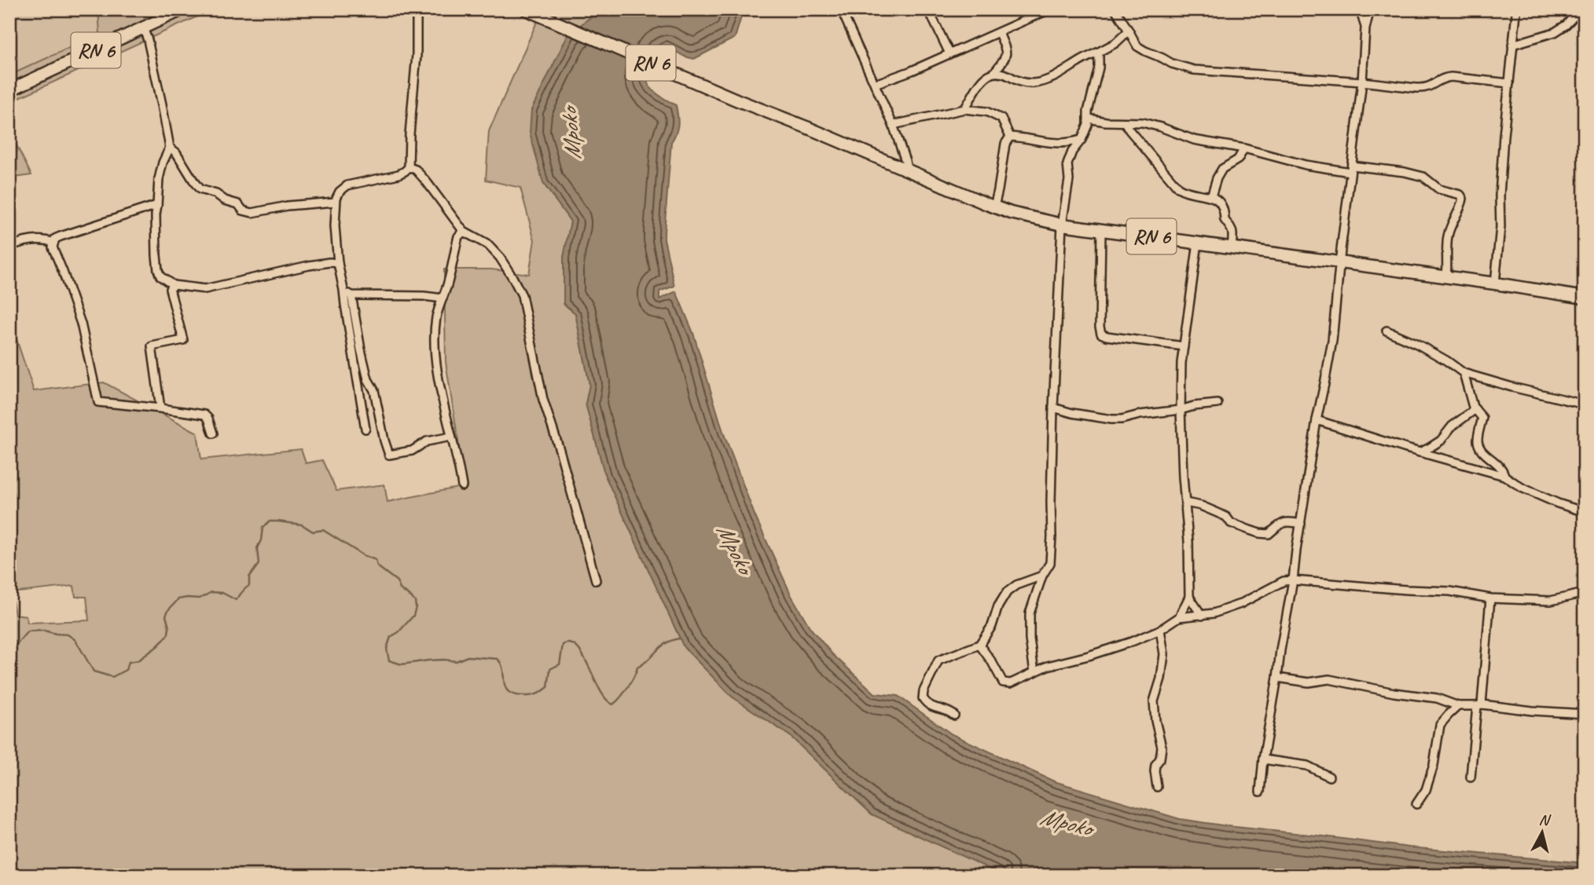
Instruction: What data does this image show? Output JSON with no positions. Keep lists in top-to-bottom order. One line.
{"streets":{"main road":["RN 6"]},"water":["Mpoko"],"north":"top"}
